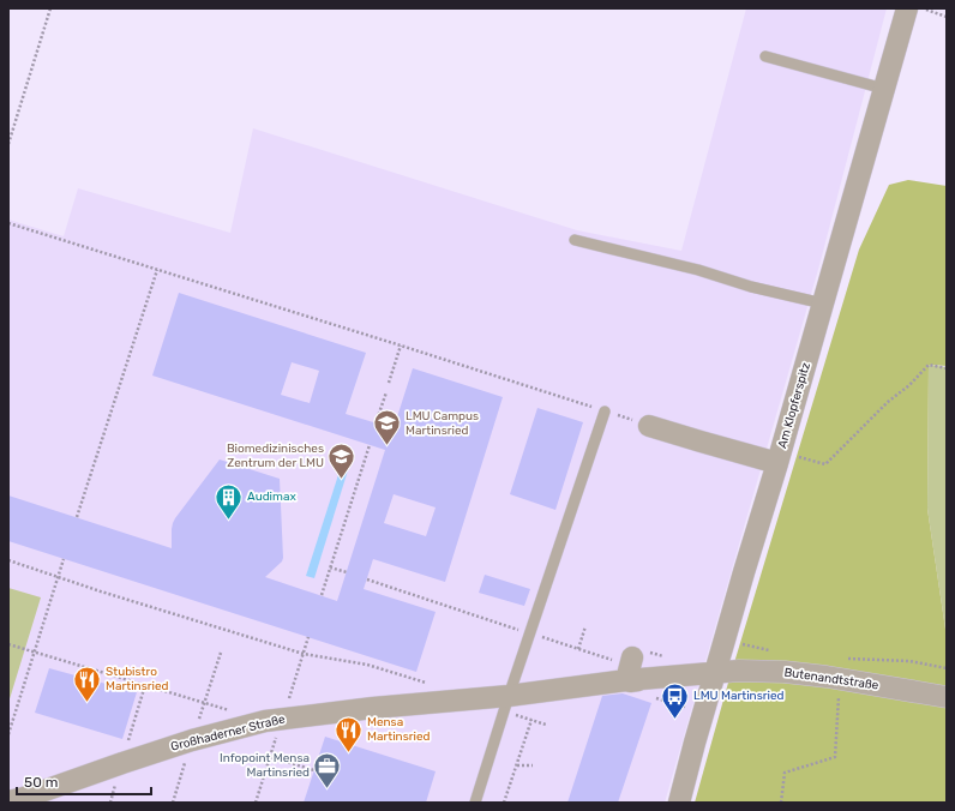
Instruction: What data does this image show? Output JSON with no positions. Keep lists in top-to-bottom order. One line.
{"streets":{"street":["Am Klopferspitz","Butenandtstraße","Großhaderner Straße"]},"crossings":[["Am Klopferspitz","Butenandtstraße"],["Am Klopferspitz","Großhaderner Straße"],["Butenandtstraße","Großhaderner Straße"]],"places":{"school or university":["LMU Campus Martinsried","Biomedizinisches Zentrum der LMU"],"building":["Audimax"],"restaurant":["Stubistro Martinsried","Mensa Martinsried"],"bus stop":["LMU Martinsried"],"office":["Infopoint Mensa Martinsried"]},"scale_bar":"50 m"}
